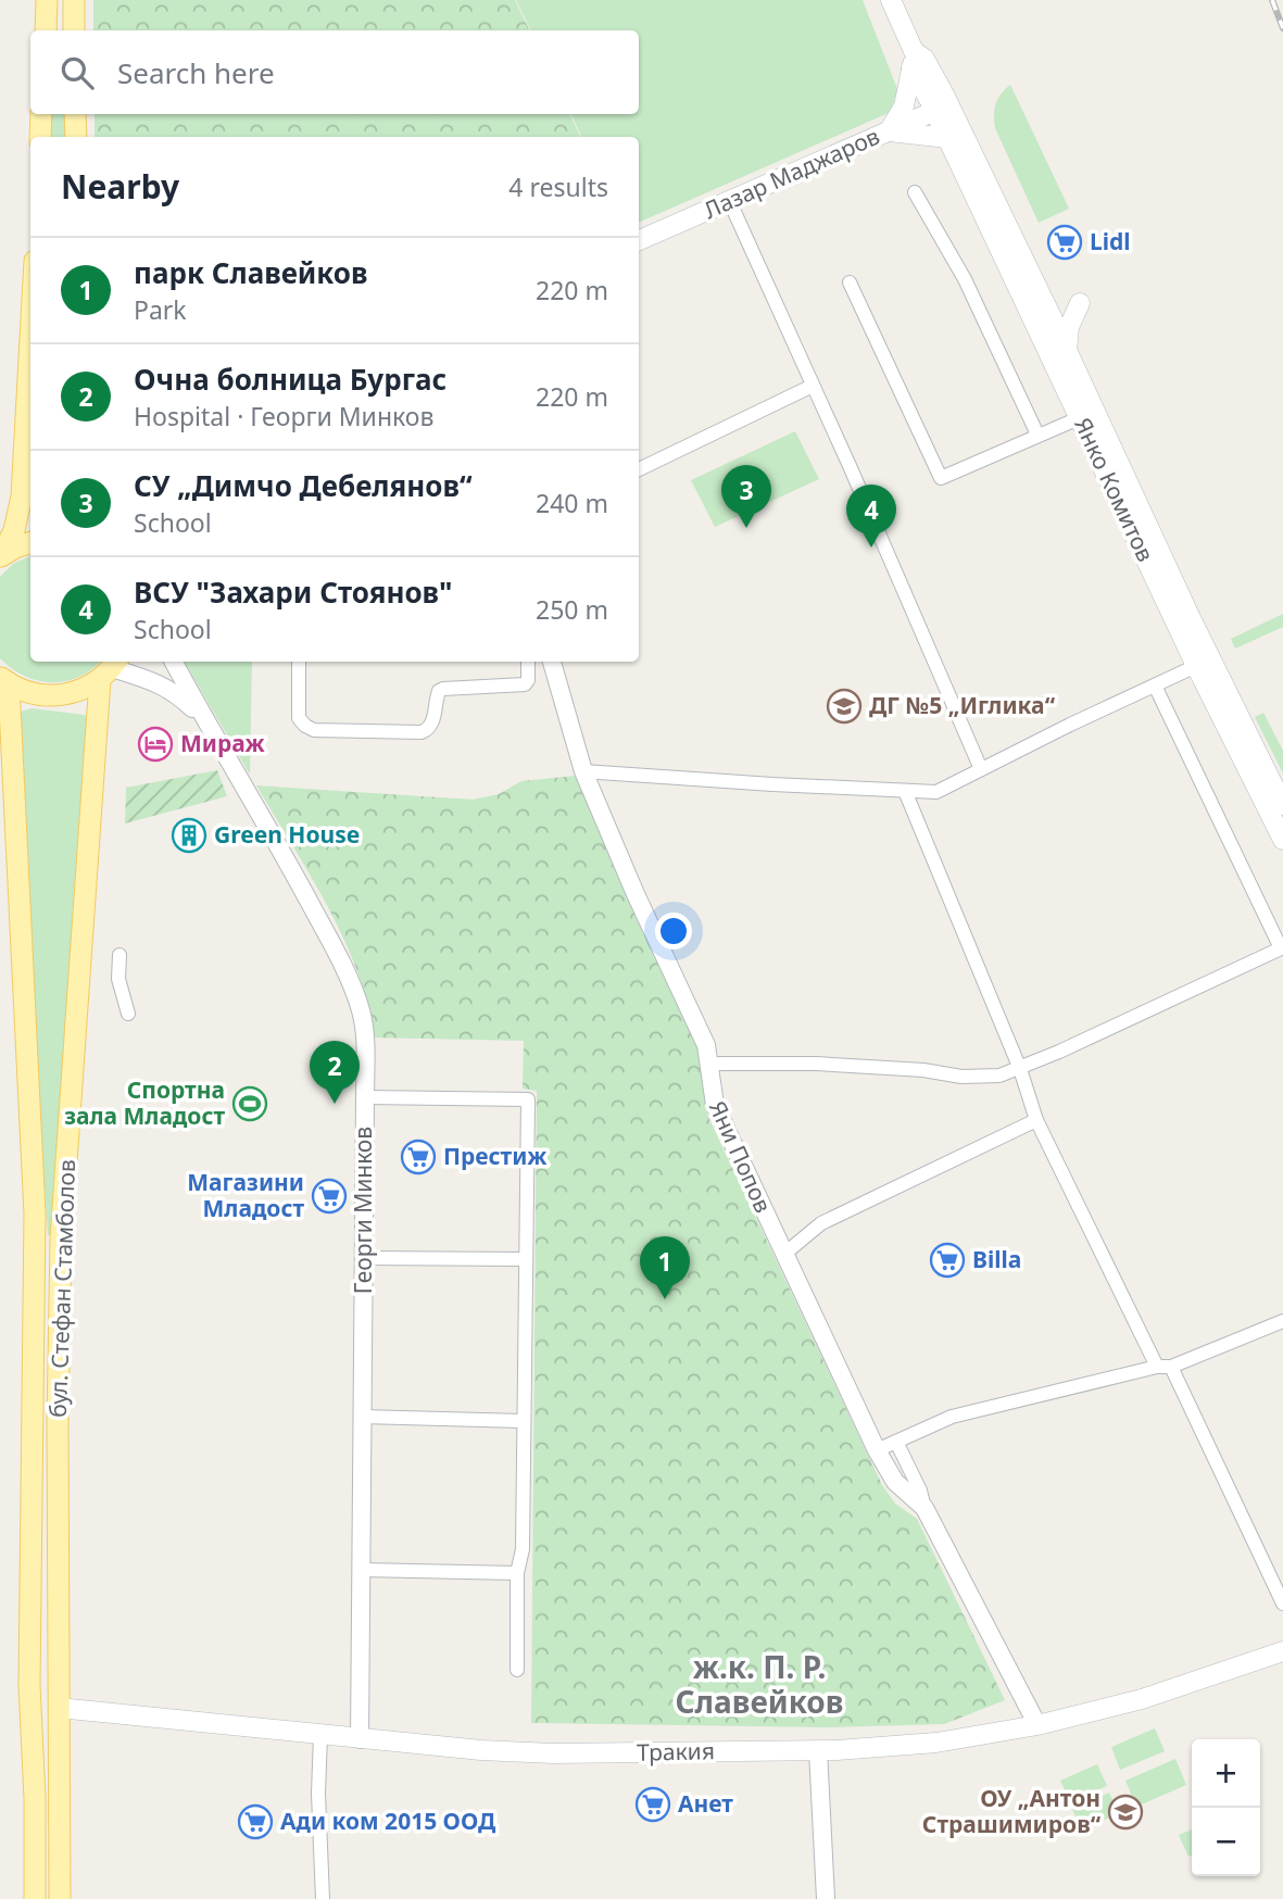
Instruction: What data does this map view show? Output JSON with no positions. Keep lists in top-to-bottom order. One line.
{"streets":{"main road":["Лазар Маджаров","Янко Комитов","бул. Стефан Стамболов","Тракия"],"street":["Яни Попов","Георги Минков"]},"crossings":[["Лазар Маджаров","Янко Комитов"],["Яни Попов","Тракия"],["Георги Минков","бул. Стефан Стамболов"],["Георги Минков","Тракия"],["бул. Стефан Стамболов","Тракия"]],"districts":["ж.к. П. Р. Славейков"],"places":{"supermarket":["Lidl","Престиж","Магазини Mладост","Billa","Анет","Ади ком 2015 ООД"],"school or university":["ДГ №5 „Иглика“","ОУ „Антон Страшимиров“"],"hotel":["Мираж"],"building":["Green House"],"sports":["Спортна зала Младост"]},"page":{"search":"Search here","heading":["Nearby","4 results"],"list":[{"mark":"1","name":"парк Славейков","note":"Park","value":"220 m"},{"mark":"2","name":"Oчна болница Бургас","note":"Hospital · Георги Минков","value":"220 m"},{"mark":"3","name":"СУ „Димчо Дебелянов“","note":"School","value":"240 m"},{"mark":"4","name":"ВСУ \"Захари Стоянов\"","note":"School","value":"250 m"}],"pins":["3","4","2","1"],"map_buttons":["+","−"]}}
